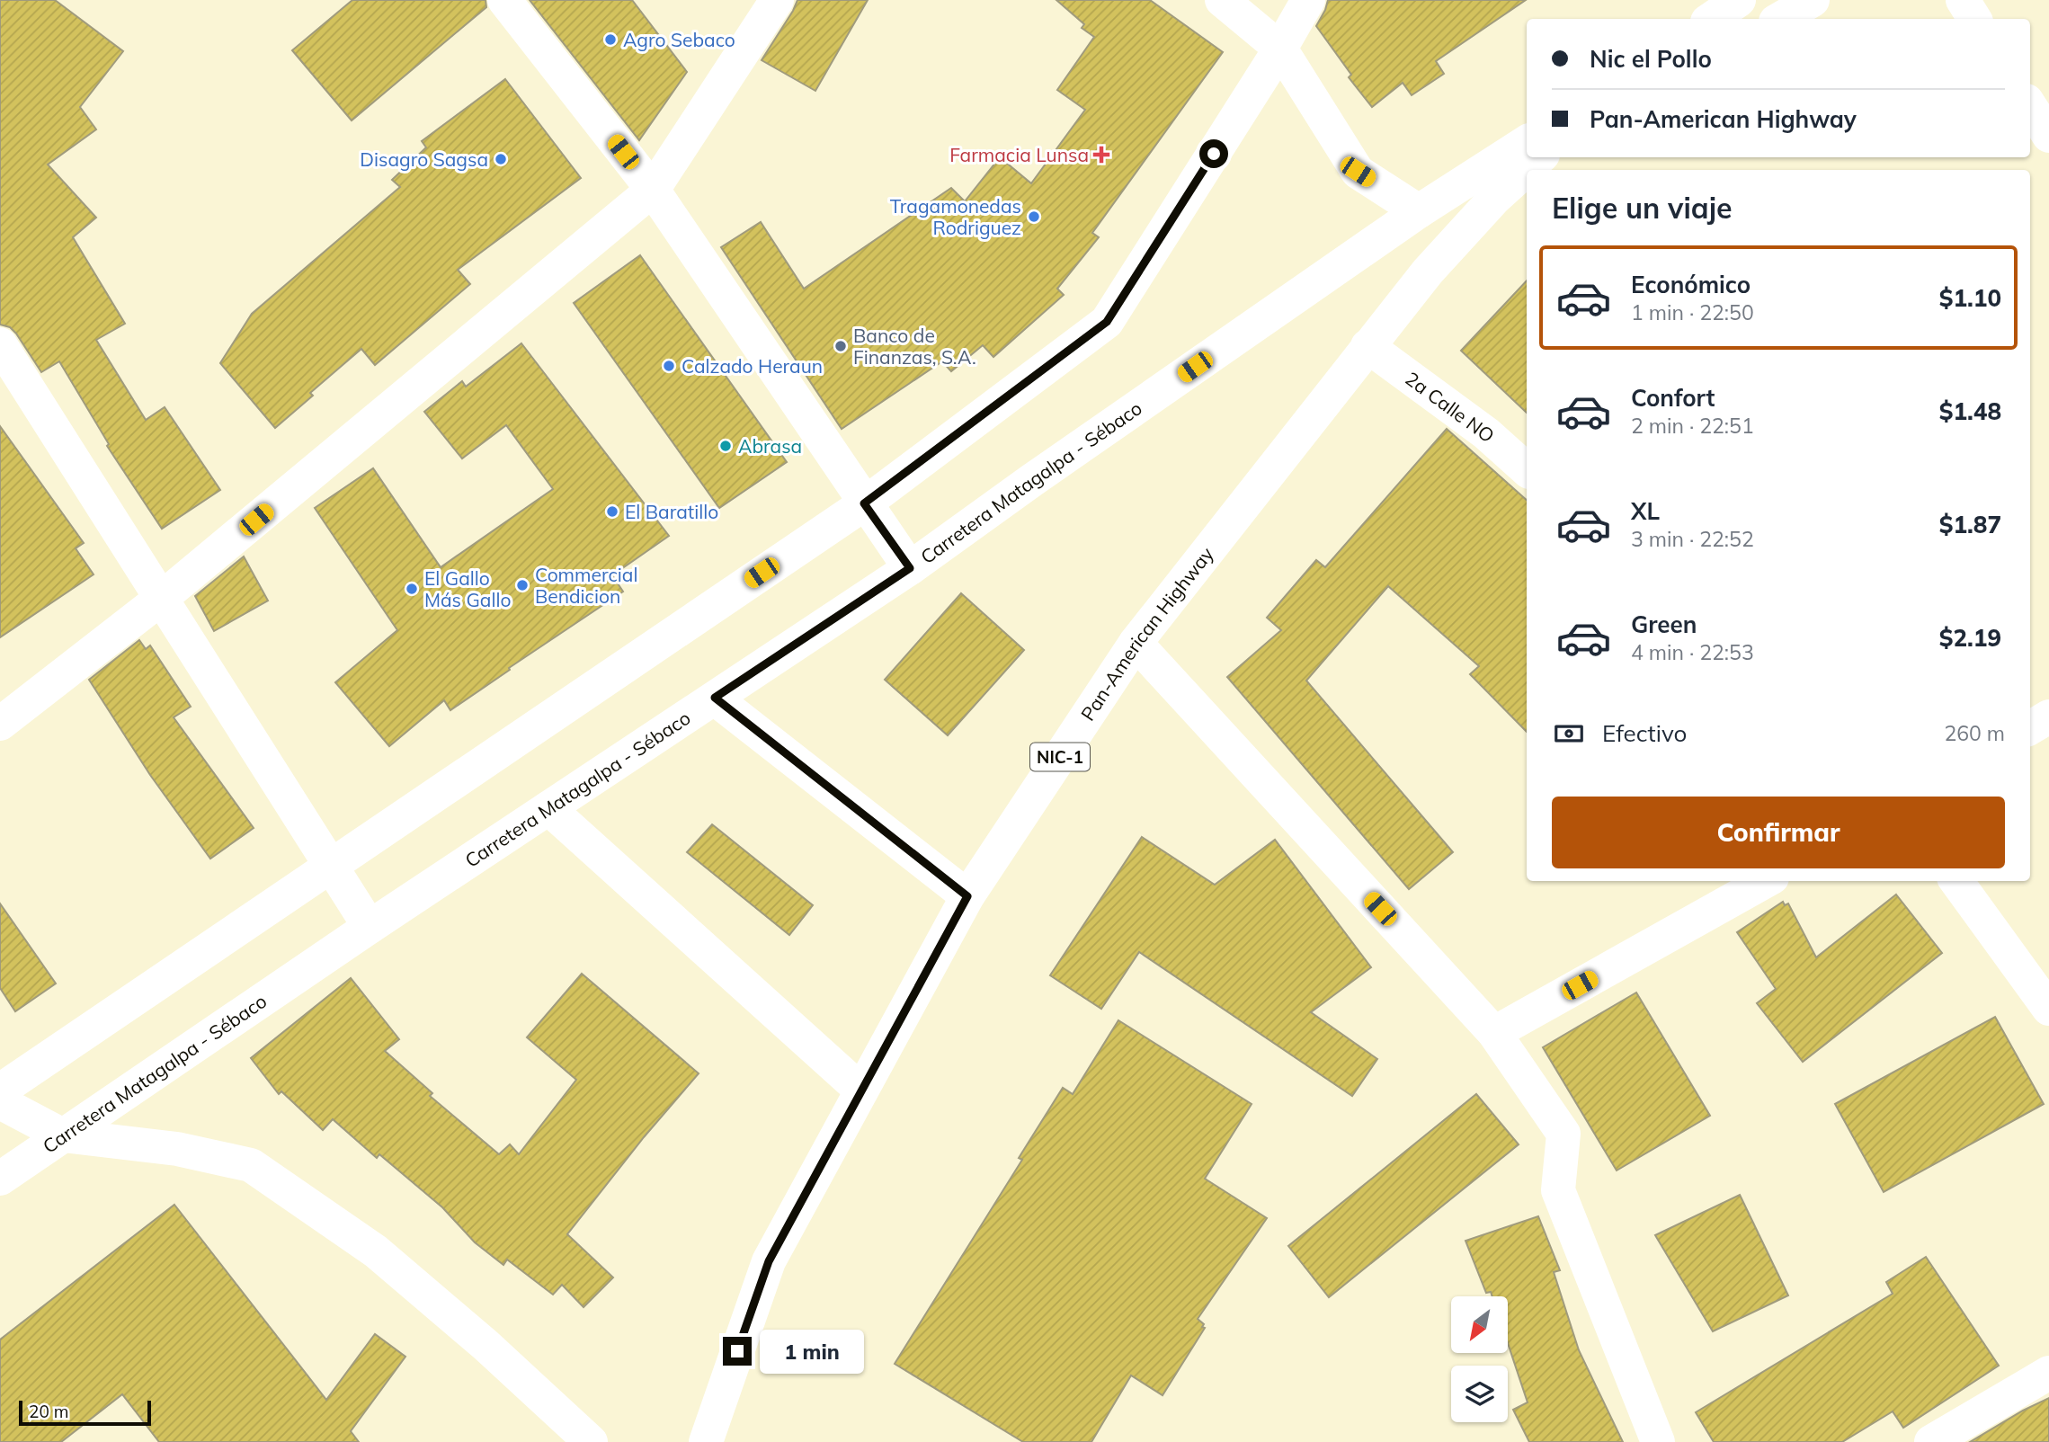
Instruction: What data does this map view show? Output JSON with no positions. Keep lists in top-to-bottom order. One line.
{"streets":{"main road":["2a Calle NO","Carretera Matagalpa - Sébaco","Pan-American Highway","NIC-1"]},"crossings":[["2a Calle NO","Pan-American Highway"]],"places":{"other":["Agro Sebaco","Disagro Sagsa","Tragamonedas Rodriguez","Banco de Finanzas, S.A.","Calzado Heraun","Abrasa","El Baratillo","Commercial Bendicion","El Gallo Más Gallo"],"health":["Farmacia Lunsa"]},"scale_bar":"20 m","north":"bottom left","page":{"banner":["Nic el Pollo","Pan-American Highway"],"heading":"Elige un viaje","list":[{"name":"Económico","note":"1 min · 22:50","value":"$1.10"},{"name":"Confort","note":"2 min · 22:51","value":"$1.48"},{"name":"XL","note":"3 min · 22:52","value":"$1.87"},{"name":"Green","note":"4 min · 22:53","value":"$2.19"}],"pay":["Efectivo","260 m"],"buttons":"Confirmar","bubble":"1 min","scale":"20 m"}}
